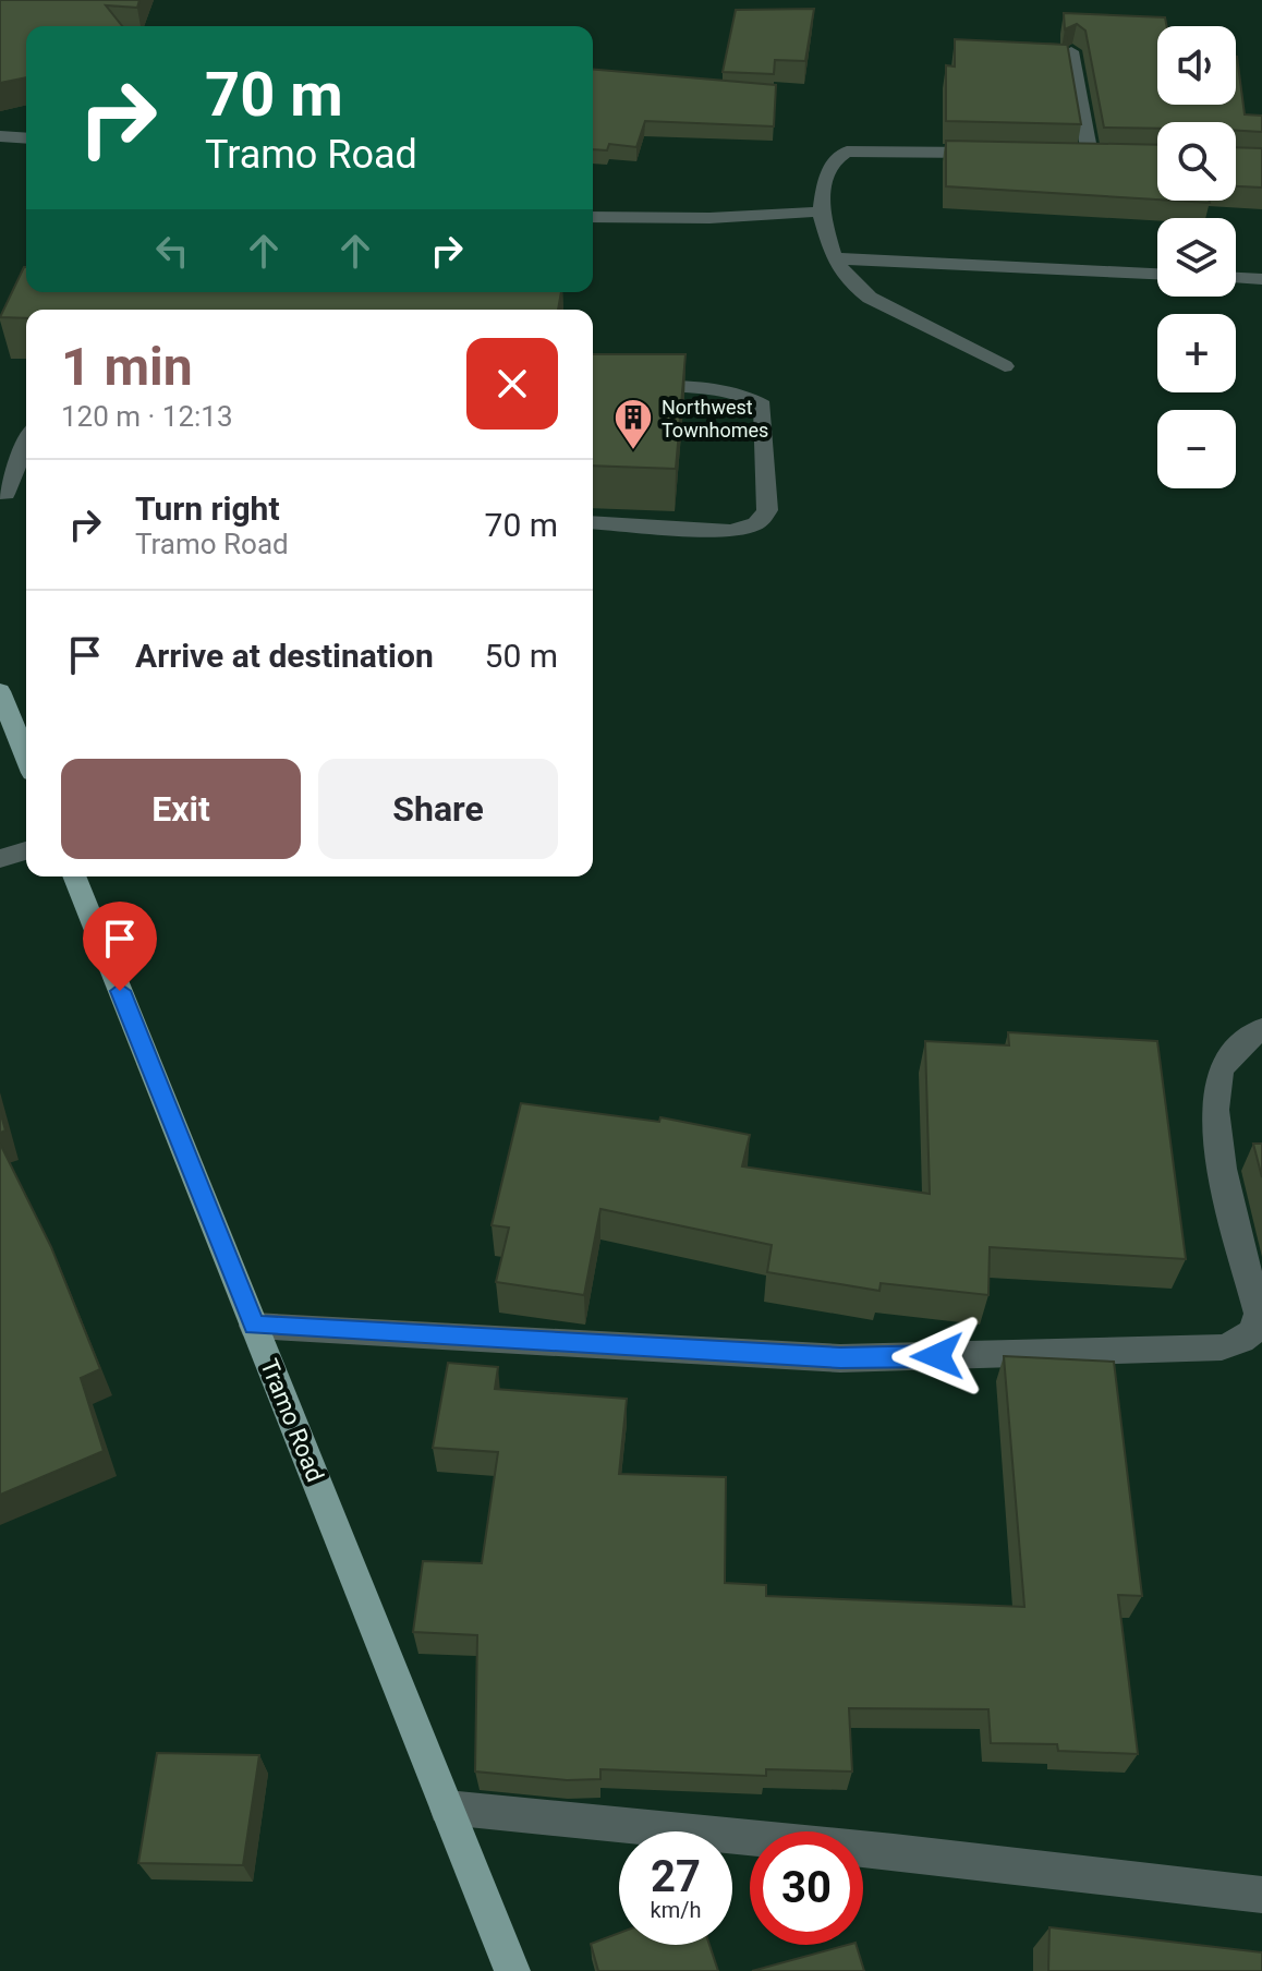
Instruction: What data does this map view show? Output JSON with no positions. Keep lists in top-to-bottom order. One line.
{"streets":{"main road":["Tramo Road"]},"places":{"building":["Northwest Townhomes"]},"page":{"map_buttons":["+","−"],"turn":["70 m","Tramo Road"],"heading":["1 min","120 m · 12:13"],"list":[{"name":"Turn right","note":"Tramo Road","value":"70 m"},{"name":"Arrive at destination","value":"50 m"}],"buttons":["Exit","Share"],"speed":"27 km/h","limit":"30"}}
